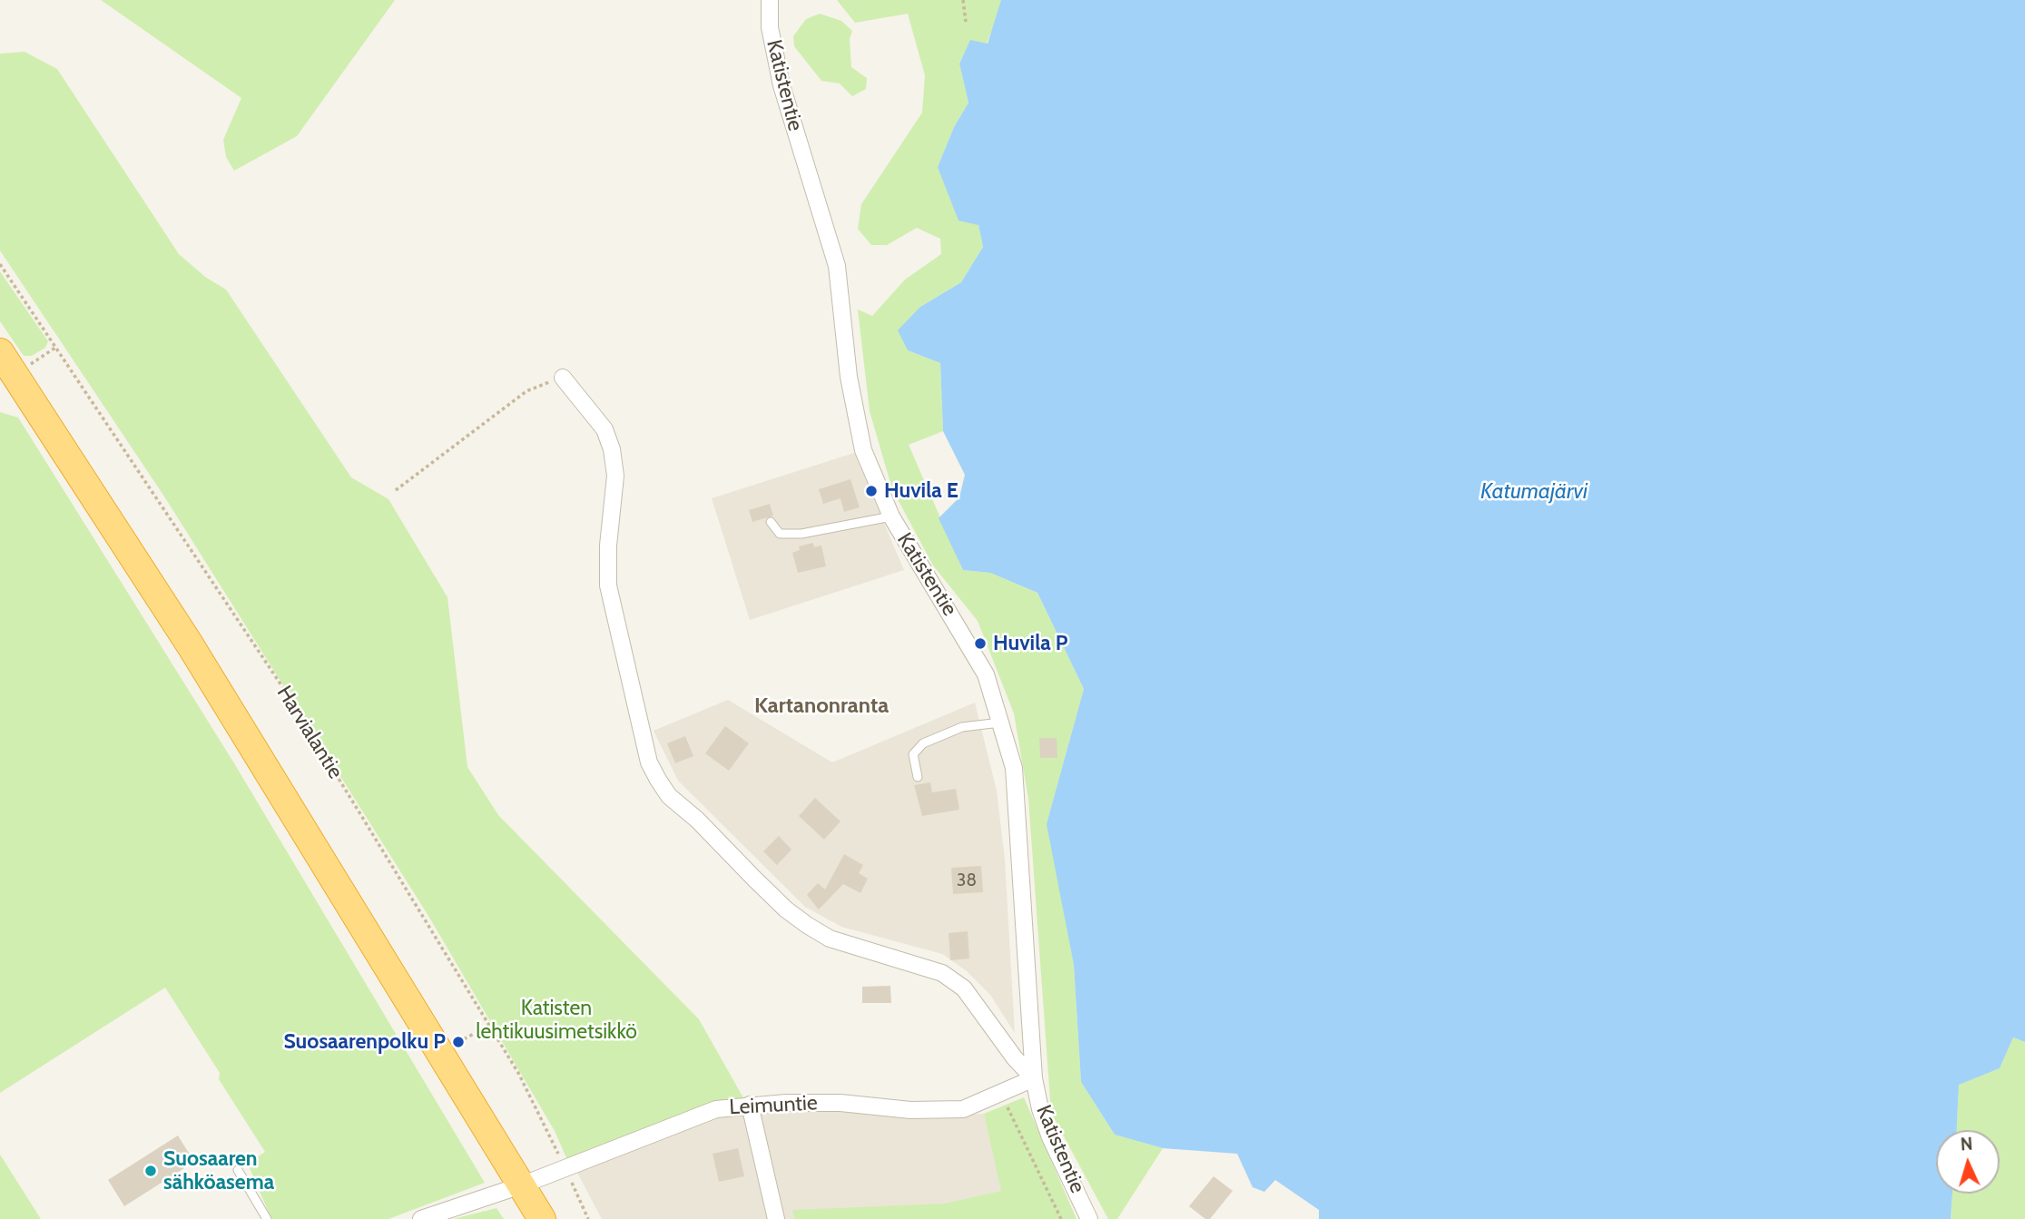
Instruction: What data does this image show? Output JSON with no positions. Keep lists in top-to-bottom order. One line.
{"streets":{"street":["Katistentie","Leimuntie"],"path":["Harvialantie"]},"crossings":[["Katistentie","Leimuntie"],["Harvialantie","Leimuntie"]],"districts":["Kartanonranta"],"water":["Katumajärvi"],"parks":["Katisten lehtikuusimetsikkö"],"places":["Huvila E","Huvila P","Suosaarenpolku P","Suosaaren sähköasema"],"house_numbers":["38"],"north":"top"}
